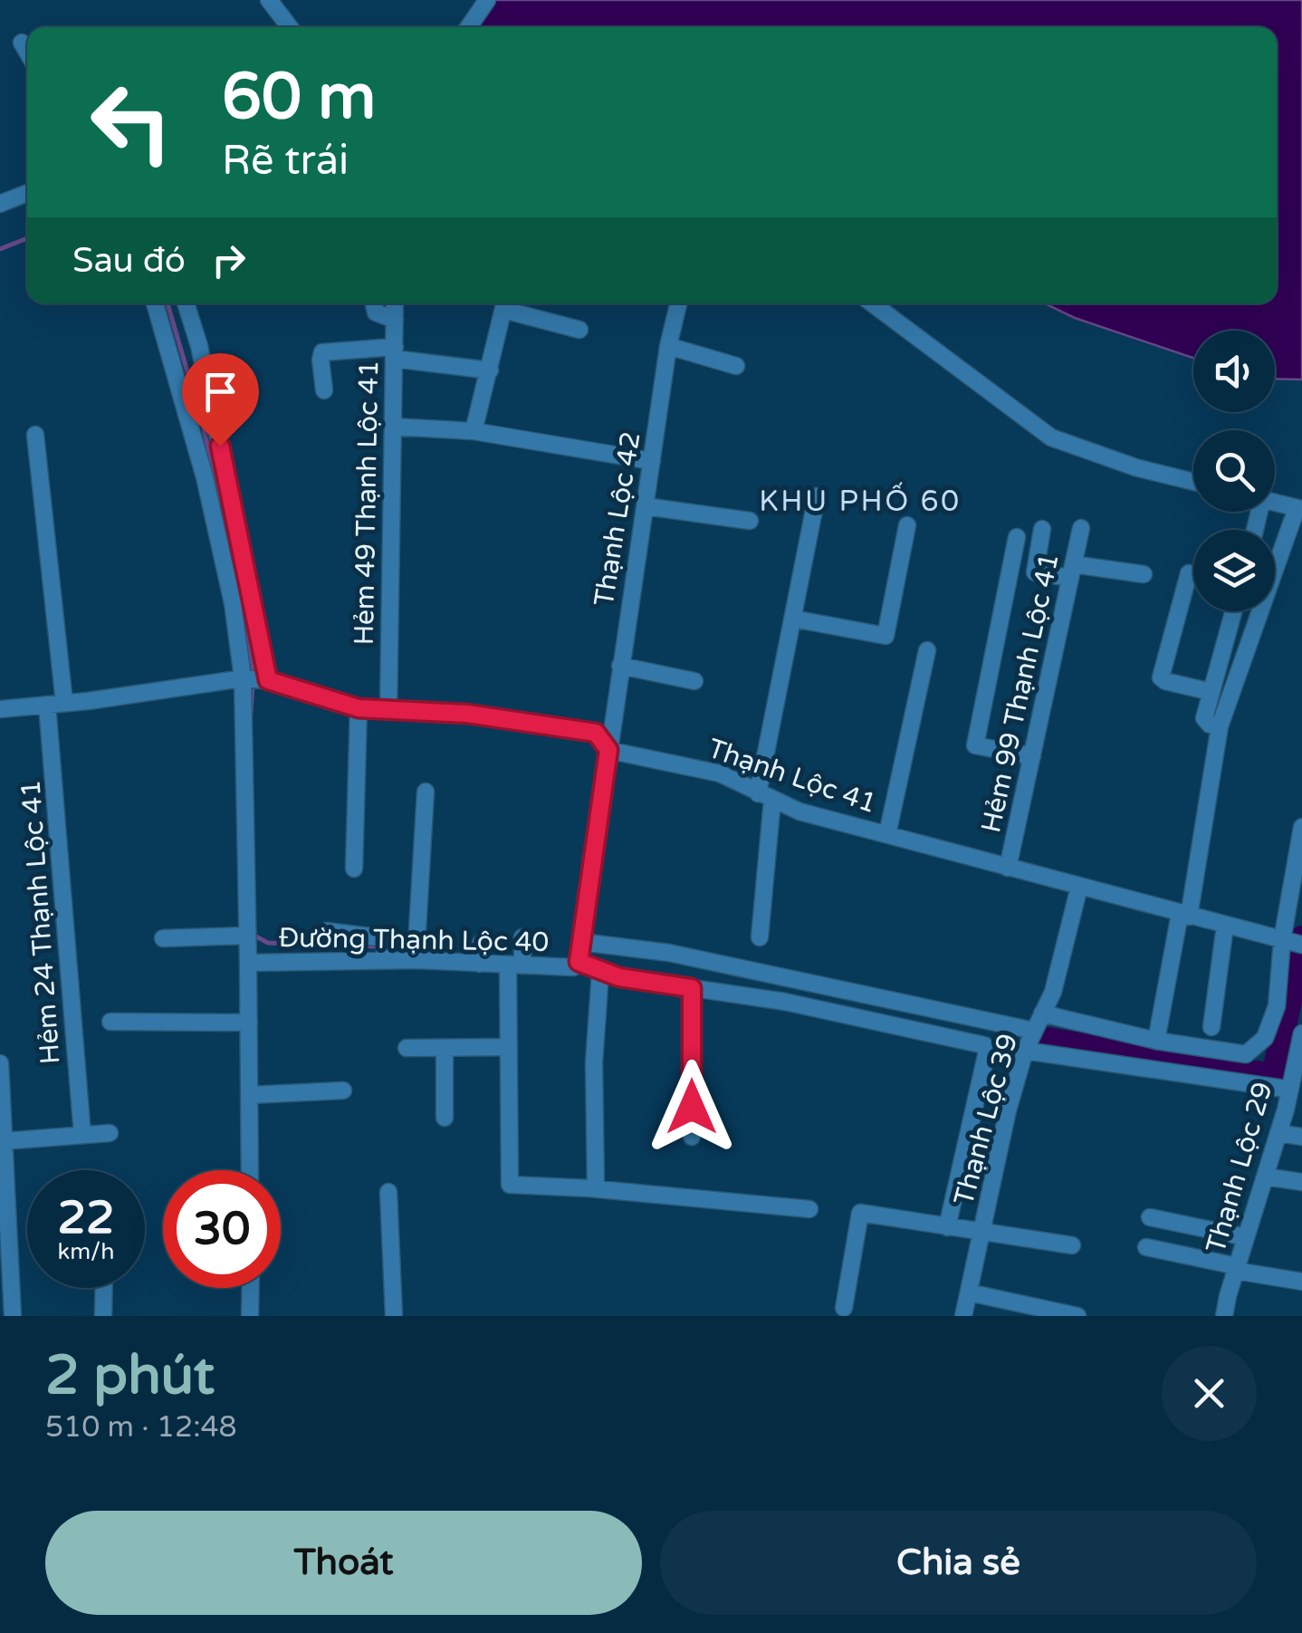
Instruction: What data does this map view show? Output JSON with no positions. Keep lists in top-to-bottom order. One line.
{"streets":{"street":["Hẻm 49 Thạnh Lộc 41","Thạnh Lộc 42","Hẻm 99 Thạnh Lộc 41","Thạnh Lộc 41","Hẻm 24 Thạnh Lộc 41","Đường Thạnh Lộc 40","Thạnh Lộc 39","Thạnh Lộc 29"]},"crossings":[["Hẻm 49 Thạnh Lộc 41","Thạnh Lộc 41"],["Thạnh Lộc 42","Thạnh Lộc 41"],["Thạnh Lộc 42","Đường Thạnh Lộc 40"],["Hẻm 99 Thạnh Lộc 41","Thạnh Lộc 41"],["Thạnh Lộc 41","Đường Thạnh Lộc 40"],["Thạnh Lộc 41","Thạnh Lộc 39"]],"districts":["KHU PHỐ 60"],"page":{"turn":["60 m","Rẽ trái"],"then":"Sau đó","speed":"22 km/h","limit":"30","heading":["2 phút","510 m · 12:48"],"buttons":["Thoát","Chia sẻ"]}}
